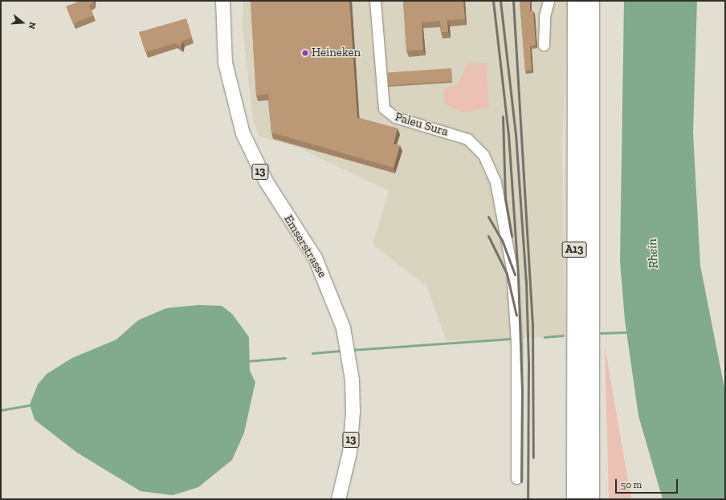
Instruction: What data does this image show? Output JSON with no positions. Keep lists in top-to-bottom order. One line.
{"streets":{"highway":["A13"],"main road":["13","Emserstrasse"],"street":["Paleu Sura"]},"water":["Rhein"],"places":["Heineken"],"scale_bar":"50 m","north":"right"}
